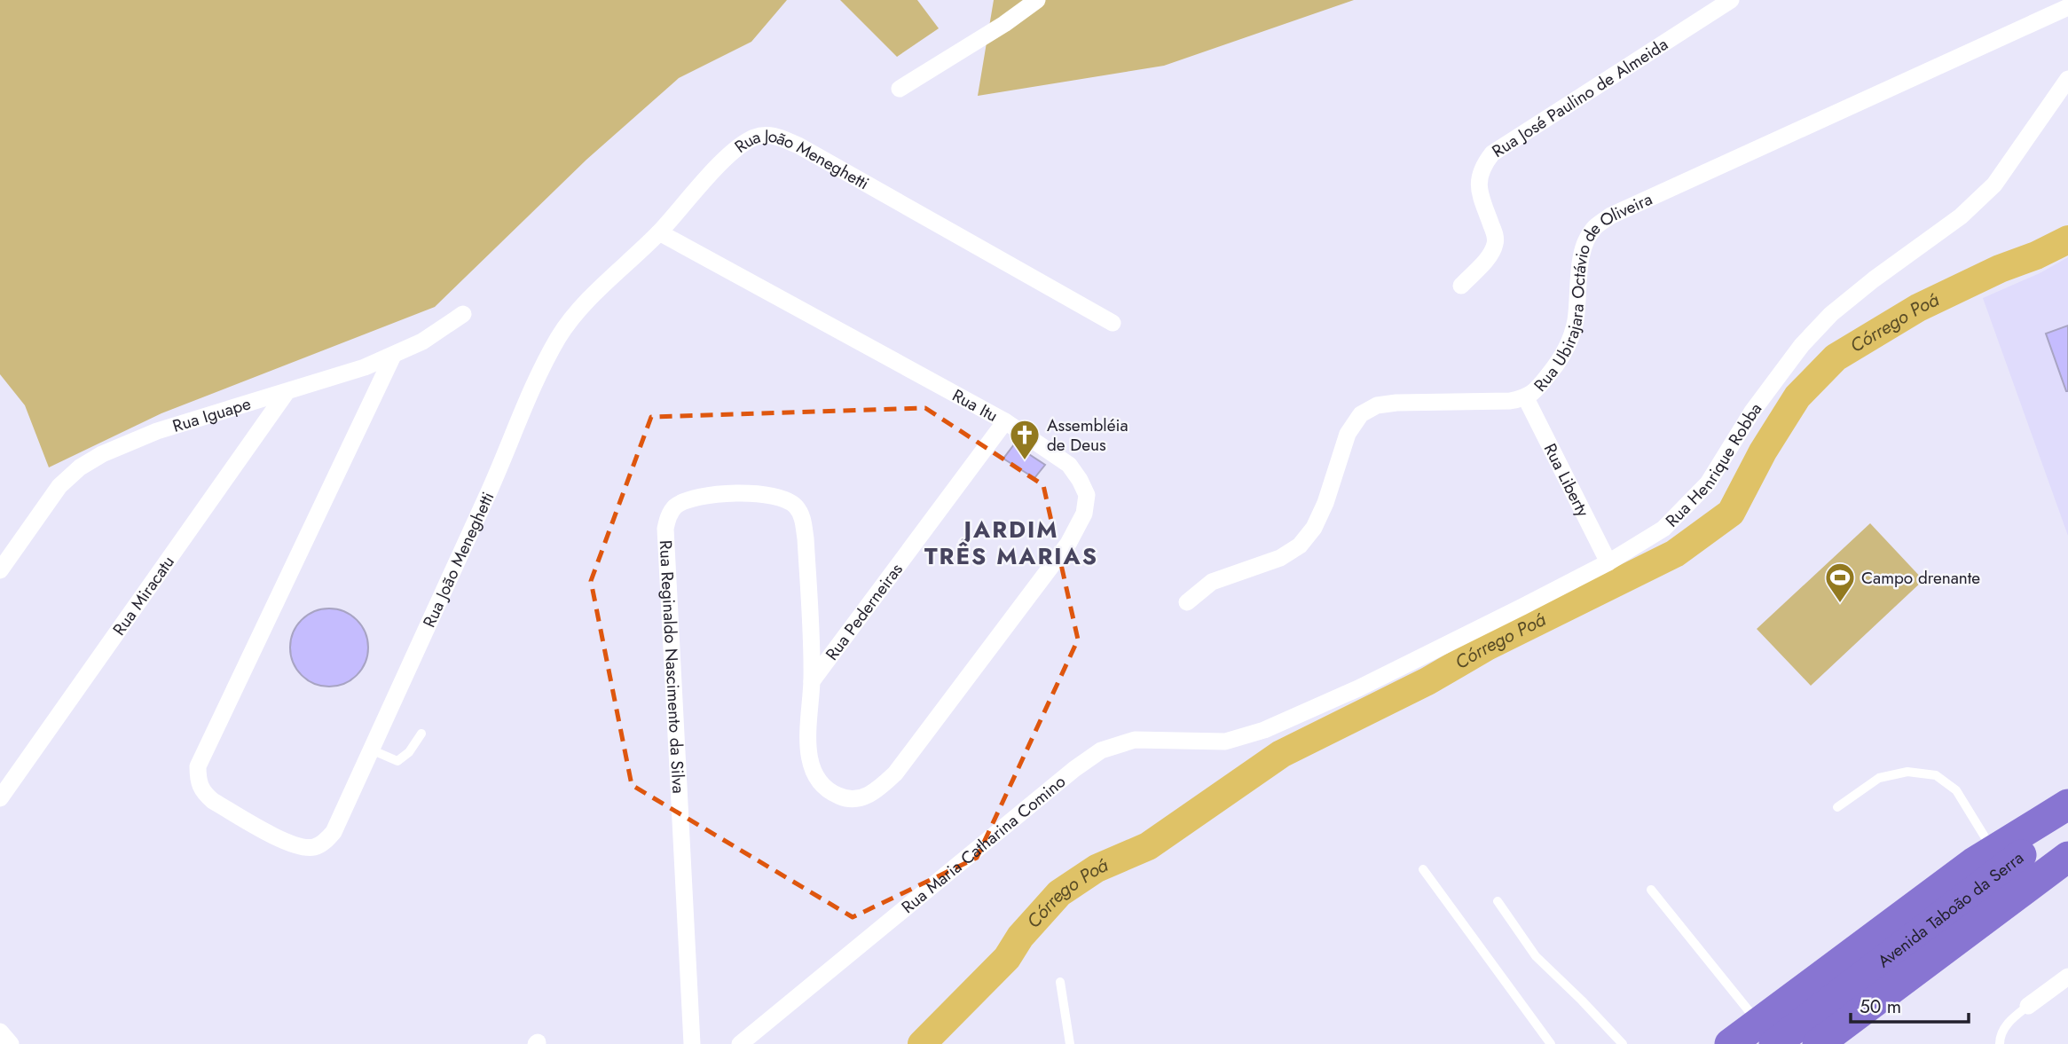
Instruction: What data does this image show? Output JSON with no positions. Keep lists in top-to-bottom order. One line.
{"streets":{"highway":["Avenida Taboão da Serra"],"street":["Rua José Paulino de Almeida","Rua João Meneghetti","Rua Ubirajara Octávio de Oliveira","Rua Itu","Rua Iguape","Rua Henrique Robba","Rua Liberty","Rua Miracatu","Rua Pederneiras","Rua Reginaldo Nascimento da Silva","Rua Maria Catharina Comino"]},"crossings":[["Rua João Meneghetti","Rua Itu"],["Rua João Meneghetti","Rua Iguape"],["Rua Ubirajara Octávio de Oliveira","Rua Liberty"],["Rua Itu","Rua Pederneiras"],["Rua Itu","Rua Reginaldo Nascimento da Silva"],["Rua Iguape","Rua Miracatu"],["Rua Henrique Robba","Rua Liberty"],["Rua Henrique Robba","Rua Maria Catharina Comino"],["Rua Pederneiras","Rua Reginaldo Nascimento da Silva"]],"districts":["JARDIM TRÊS MARIAS"],"water":["Córrego Poá"],"places":{"church":["Assembléia de Deus"],"sports":["Campo drenante"]},"scale_bar":"50 m"}
